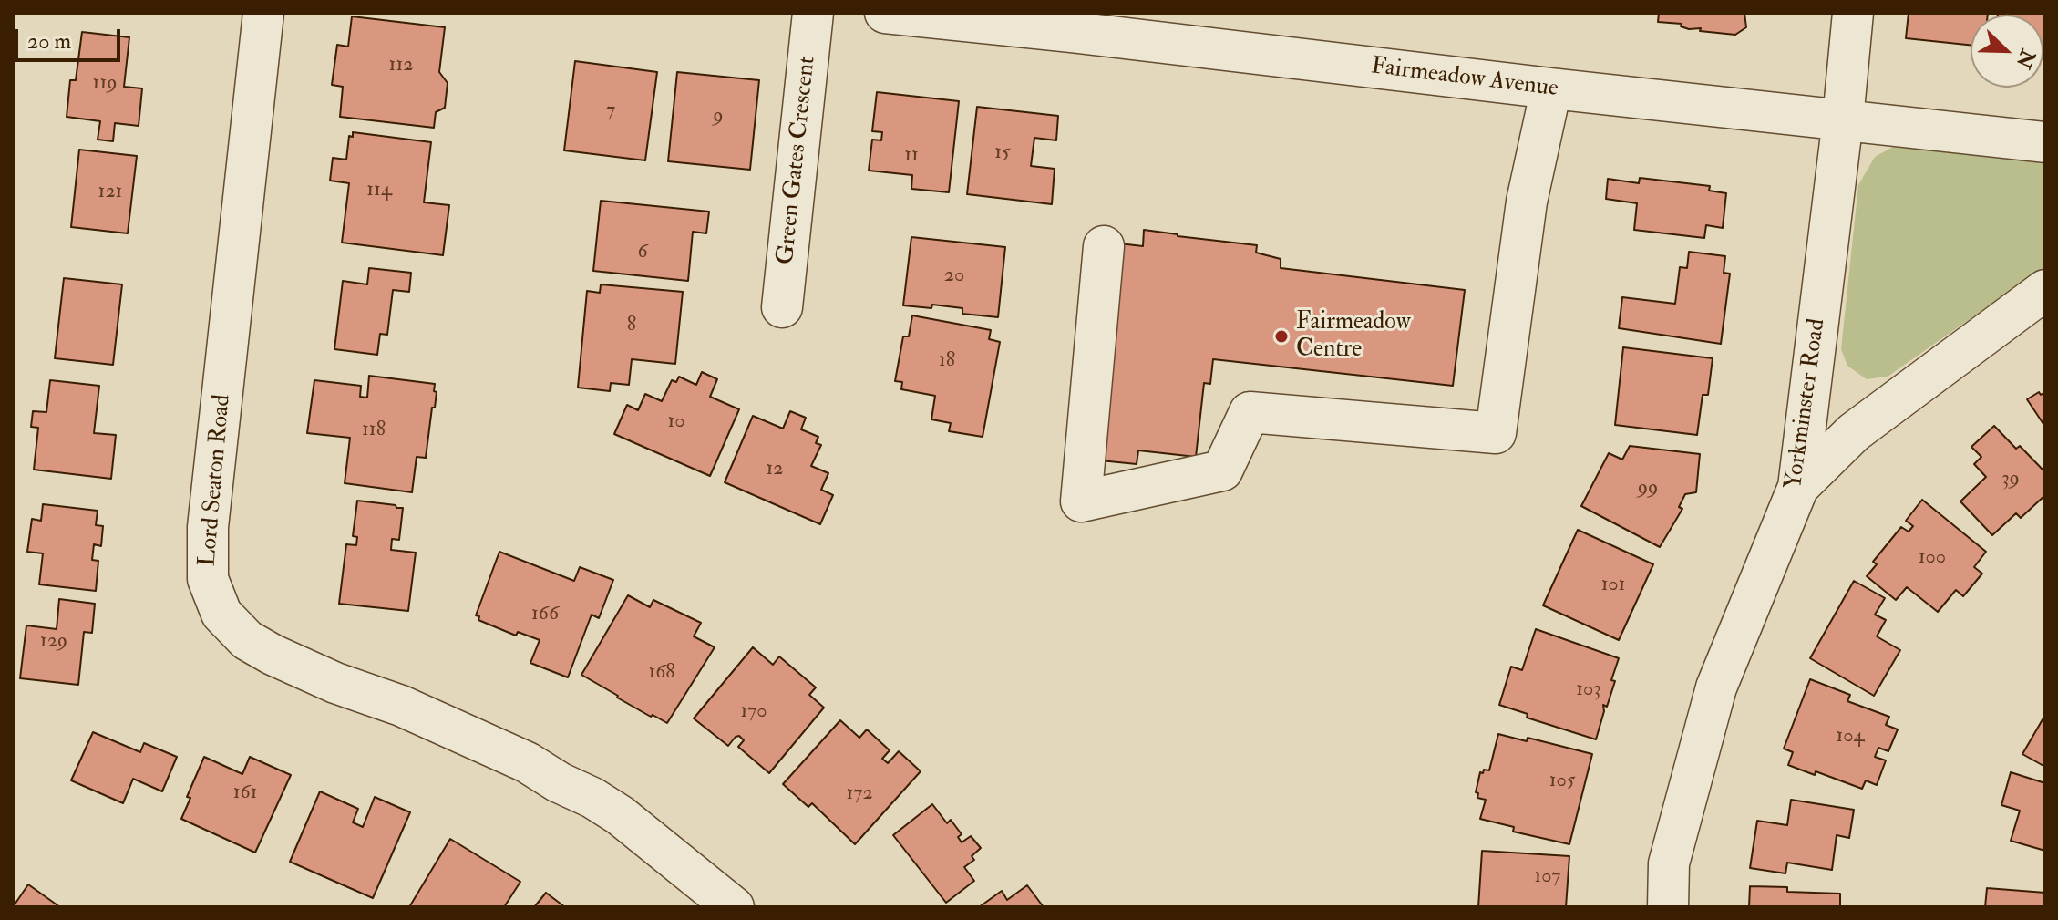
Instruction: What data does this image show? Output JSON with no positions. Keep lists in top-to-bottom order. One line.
{"streets":{"street":["Fairmeadow Avenue","Green Gates Crescent","Yorkminster Road","Lord Seaton Road"]},"crossings":[["Fairmeadow Avenue","Yorkminster Road"]],"places":["Fairmeadow Centre"],"house_numbers":["112","119","7","9","15","11","114","121","6","20","8","18","10","118","12","39","99","100","101","166","129","168","103","170","104","105","161","172","107"],"scale_bar":"20 m","north":"bottom right"}
